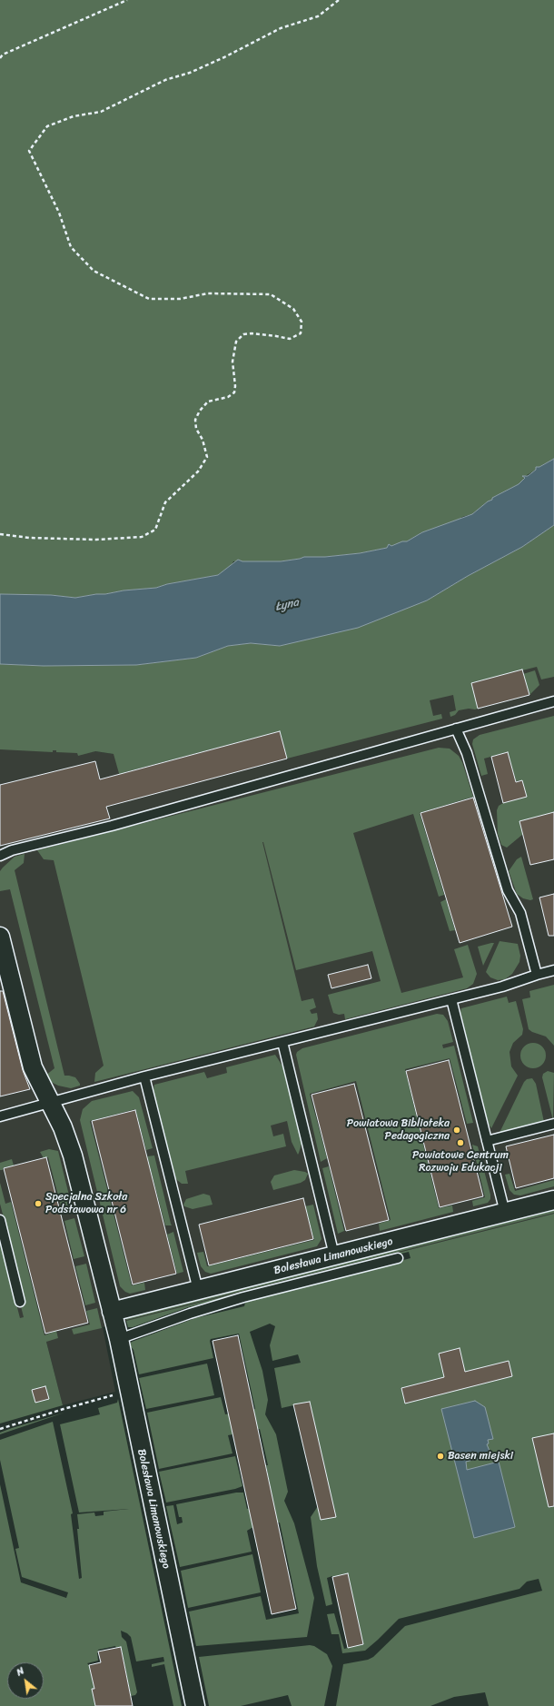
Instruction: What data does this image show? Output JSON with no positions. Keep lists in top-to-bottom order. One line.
{"streets":{"street":["Bolesława Limanowskiego"]},"water":["Łyna"],"places":["Powiatowa Biblioteka Pedagogiczna","Powiatowe Centrum Rozwoju Edukacji","Specjalna Szkoła Podstawowa nr 6","Basen miejski"],"north":"top left"}
